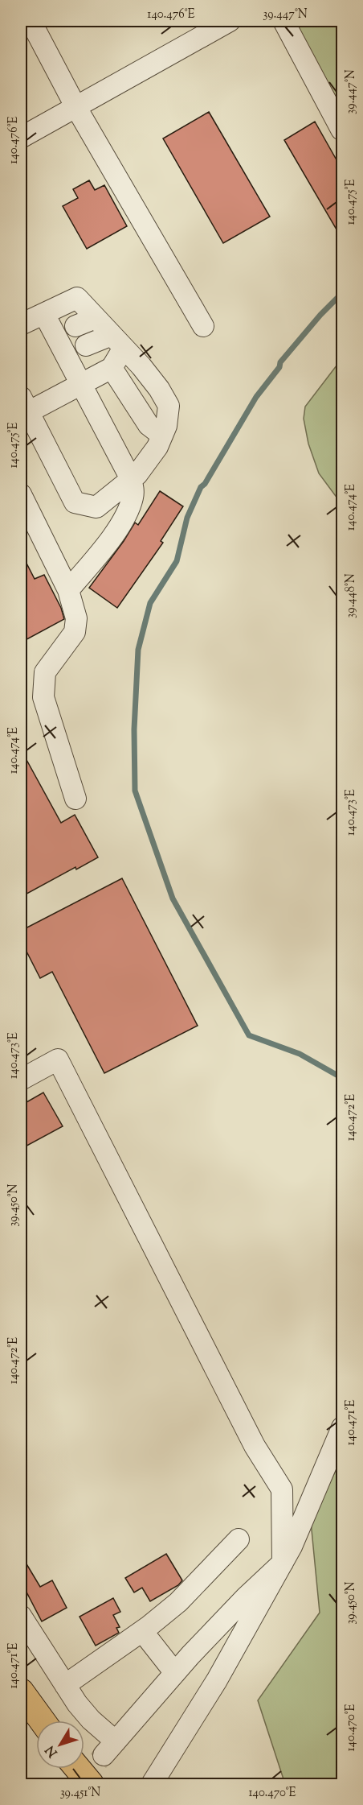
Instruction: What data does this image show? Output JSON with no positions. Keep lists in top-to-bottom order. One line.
{"north":"bottom left","coordinates":["140.476°E","39.447°N","140.475°E","140.474°E","39.448°N","140.473°E","140.472°E","39.450°N","140.471°E","140.470°E","39.451°N"]}
